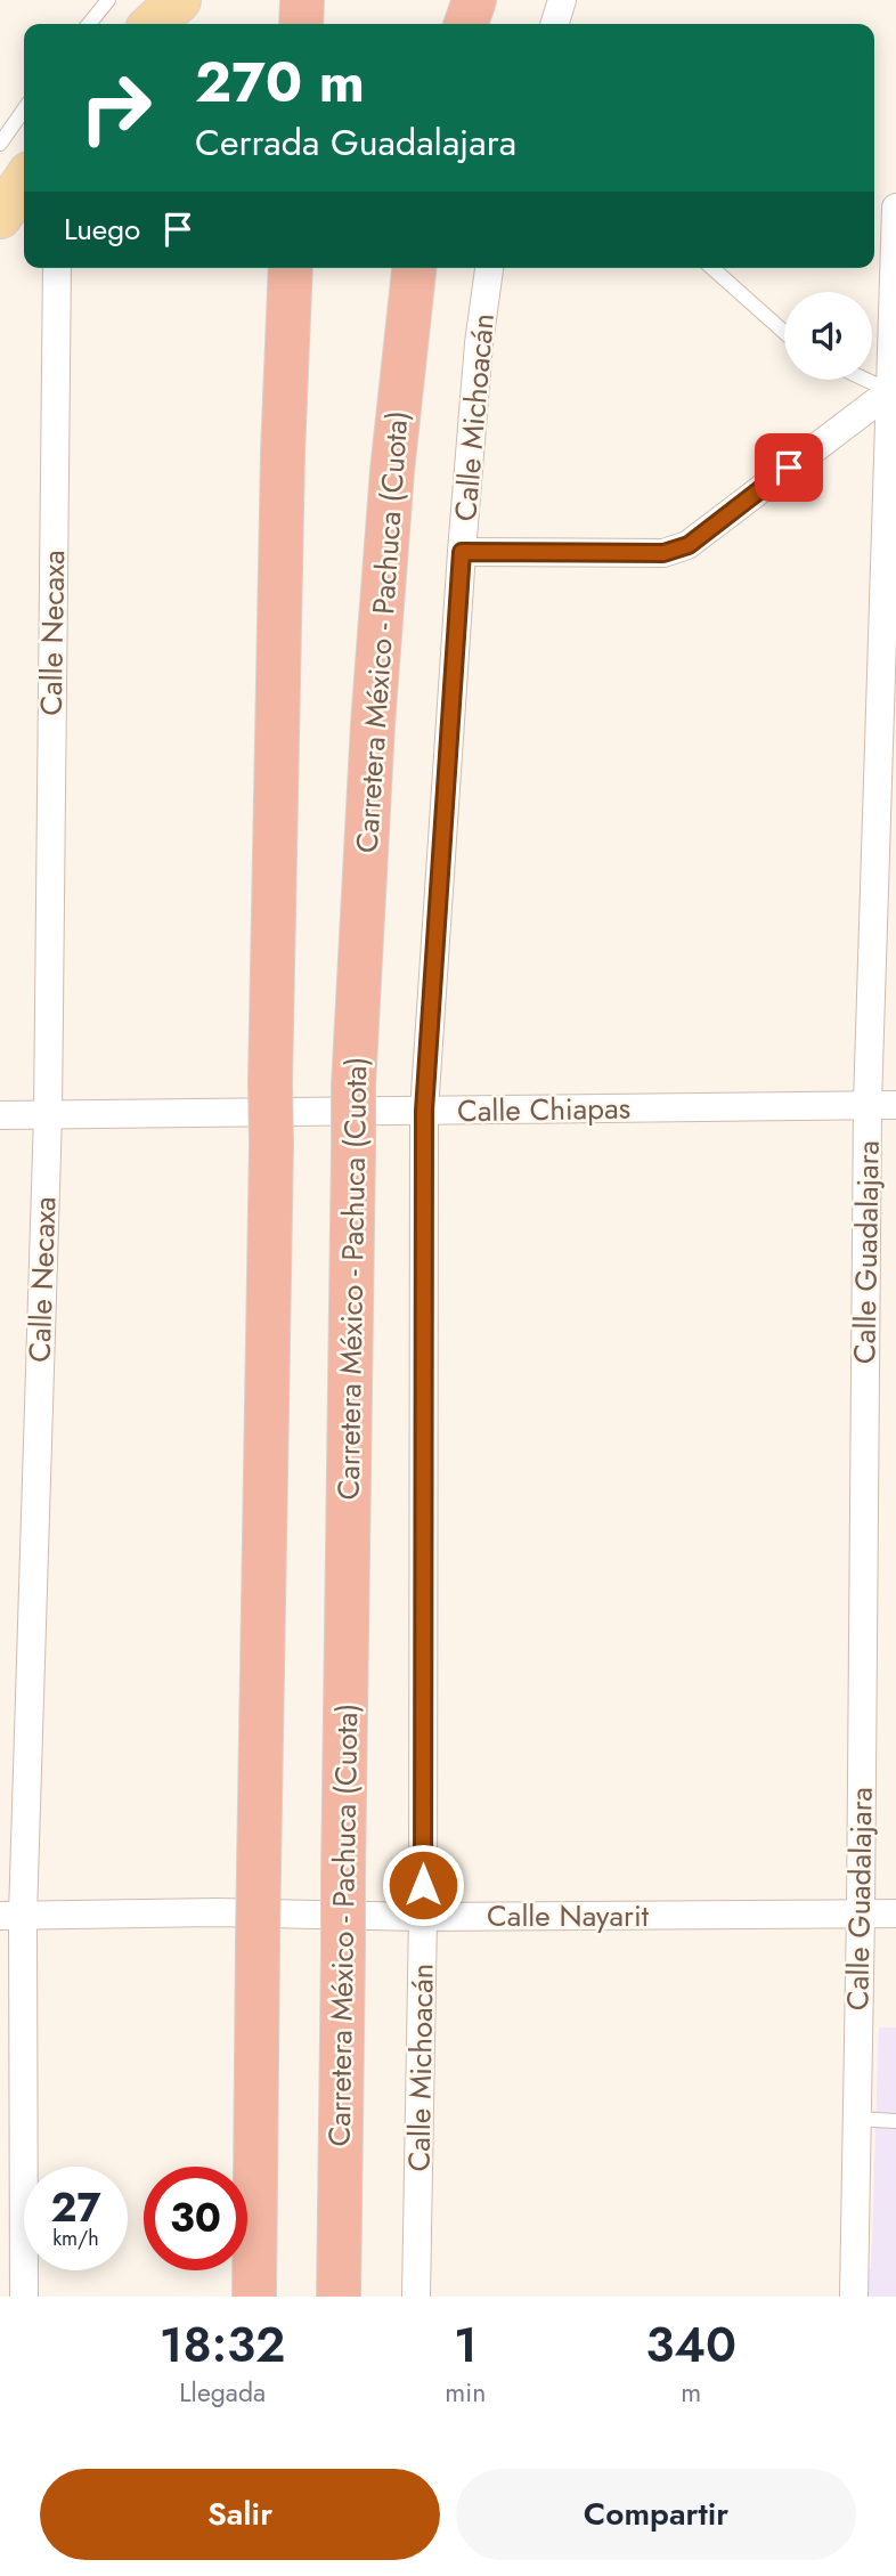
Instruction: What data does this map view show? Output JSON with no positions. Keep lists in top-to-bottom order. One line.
{"streets":{"highway":["Carretera México - Pachuca (Cuota)"],"street":["Calle Michoacán","Calle Necaxa","Calle Chiapas","Calle Guadalajara","Calle Nayarit"]},"crossings":[["Calle Michoacán","Calle Chiapas"],["Calle Michoacán","Calle Nayarit"],["Calle Necaxa","Calle Chiapas"],["Calle Necaxa","Calle Nayarit"],["Calle Chiapas","Calle Guadalajara"],["Calle Guadalajara","Calle Nayarit"]],"page":{"turn":["270 m","Cerrada Guadalajara"],"then":"Luego","speed":"27 km/h","limit":"30","eta":["18:32","Llegada","1","min","340","m"],"buttons":["Salir","Compartir"]}}
